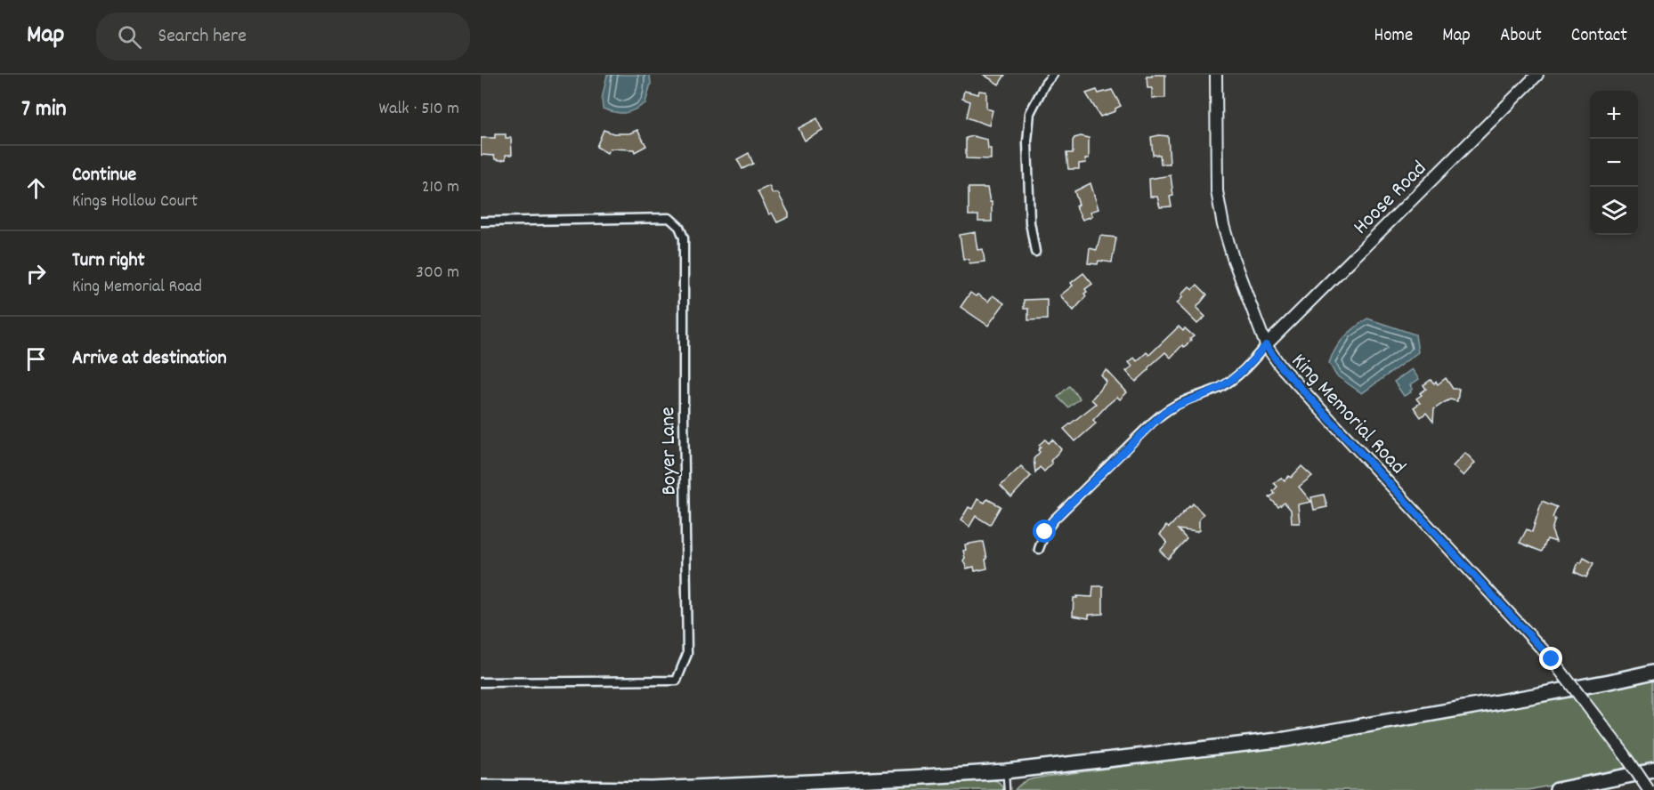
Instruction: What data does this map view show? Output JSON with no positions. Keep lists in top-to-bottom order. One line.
{"streets":{"street":["Hoose Road","King Memorial Road","Boyer Lane"]},"crossings":[["Hoose Road","King Memorial Road"]],"page":{"header":"Map","search":"Search here","nav":["Home","Map","About","Contact"],"heading":["7 min","Walk · 510 m"],"map_buttons":["+","−"],"list":[["Continue","Kings Hollow Court","210 m"],["Turn right","King Memorial Road","300 m"],"Arrive at destination"]}}
